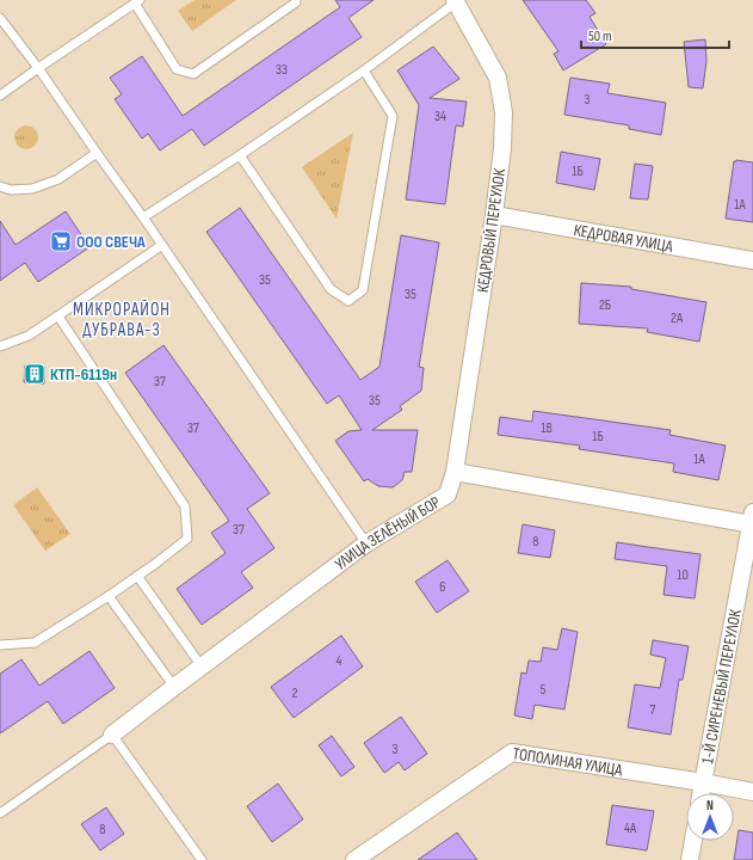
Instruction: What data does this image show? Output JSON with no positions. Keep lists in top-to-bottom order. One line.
{"streets":{"street":["КЕДРОВЫЙ ПЕРЕУЛОК","КЕДРОВАЯ УЛИЦА","УЛИЦА ЗЕЛЁНЫЙ БОР","1-Й СИРЕНЕВЫЙ ПЕРЕУЛОК","ТОПОЛИНАЯ УЛИЦА"]},"crossings":[["КЕДРОВЫЙ ПЕРЕУЛОК","КЕДРОВАЯ УЛИЦА"],["КЕДРОВЫЙ ПЕРЕУЛОК","УЛИЦА ЗЕЛЁНЫЙ БОР"],["1-Й СИРЕНЕВЫЙ ПЕРЕУЛОК","ТОПОЛИНАЯ УЛИЦА"]],"districts":["МИКРОРАЙОН ДУБРАВА-3"],"places":{"supermarket":["ООО СВЕЧА"],"building":["КТП-6119н"]},"house_numbers":["33","3","34","1Б","1А","35","35","2Б","2А","37","35","37","1В","1Б","1А","37","8","10","6","4","5","2","7","3","4А","8"],"scale_bar":"50 m","north":"top"}
